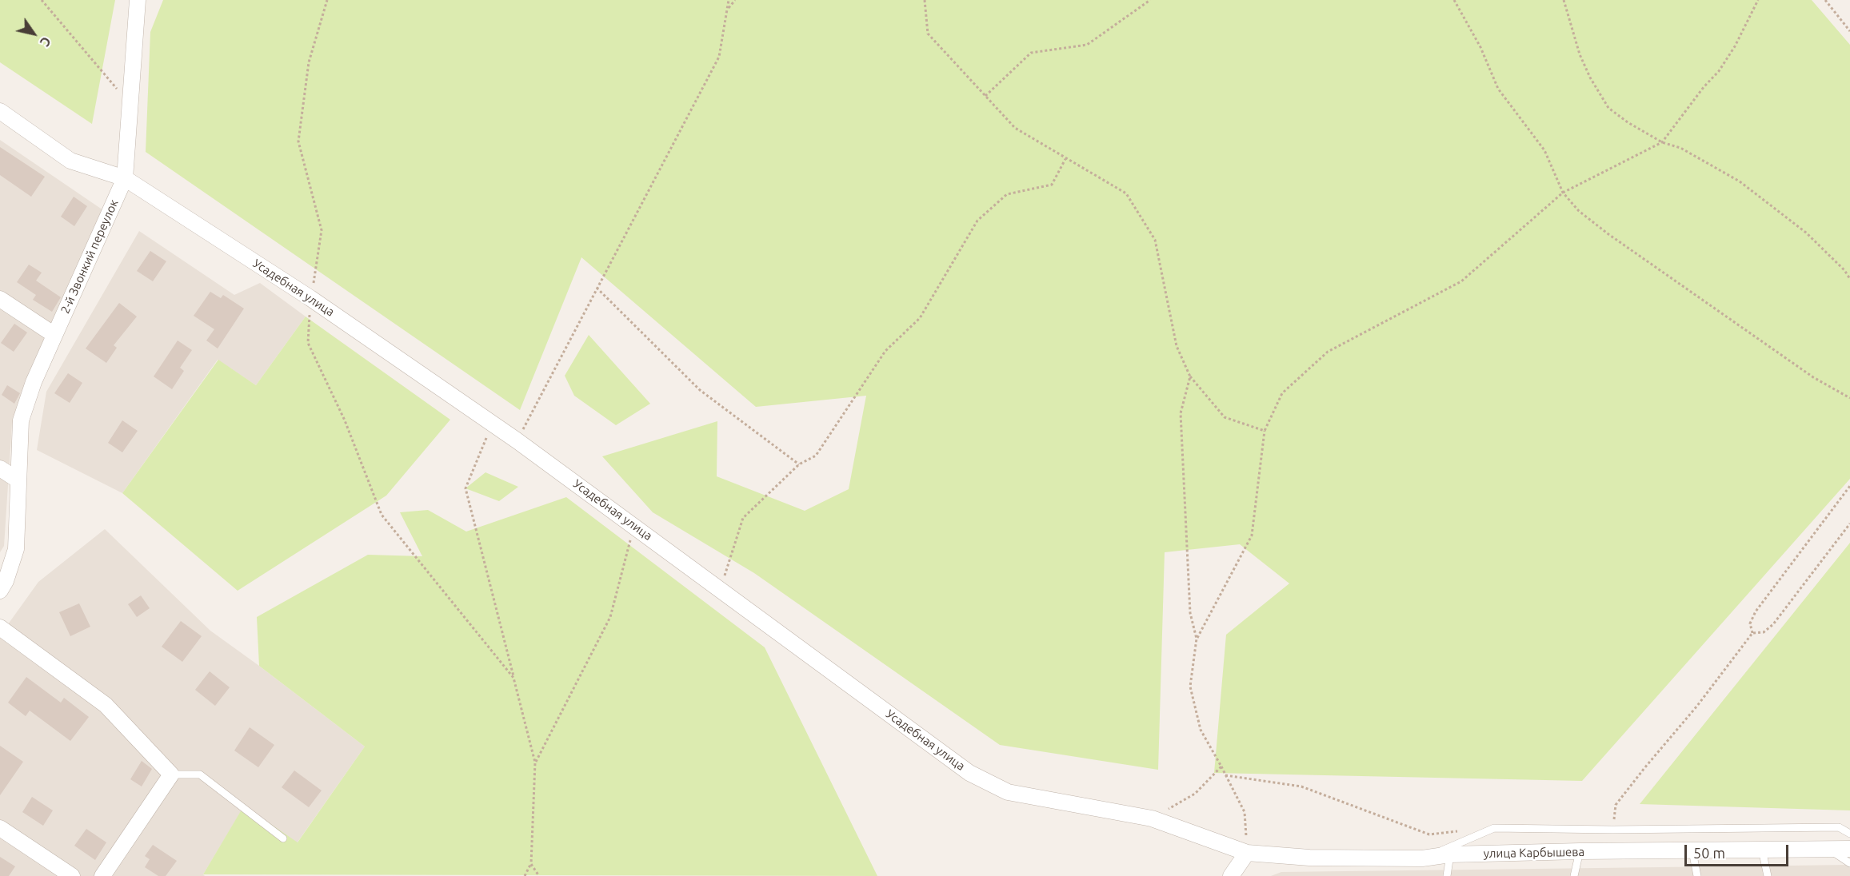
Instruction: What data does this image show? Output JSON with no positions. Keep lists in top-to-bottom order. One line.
{"streets":{"street":["2-й Звонкий переулок","Усадебная улица","улица Карбышева"]},"crossings":[["2-й Звонкий переулок","Усадебная улица"],["Усадебная улица","улица Карбышева"]],"scale_bar":"50 m","north":"bottom right"}
